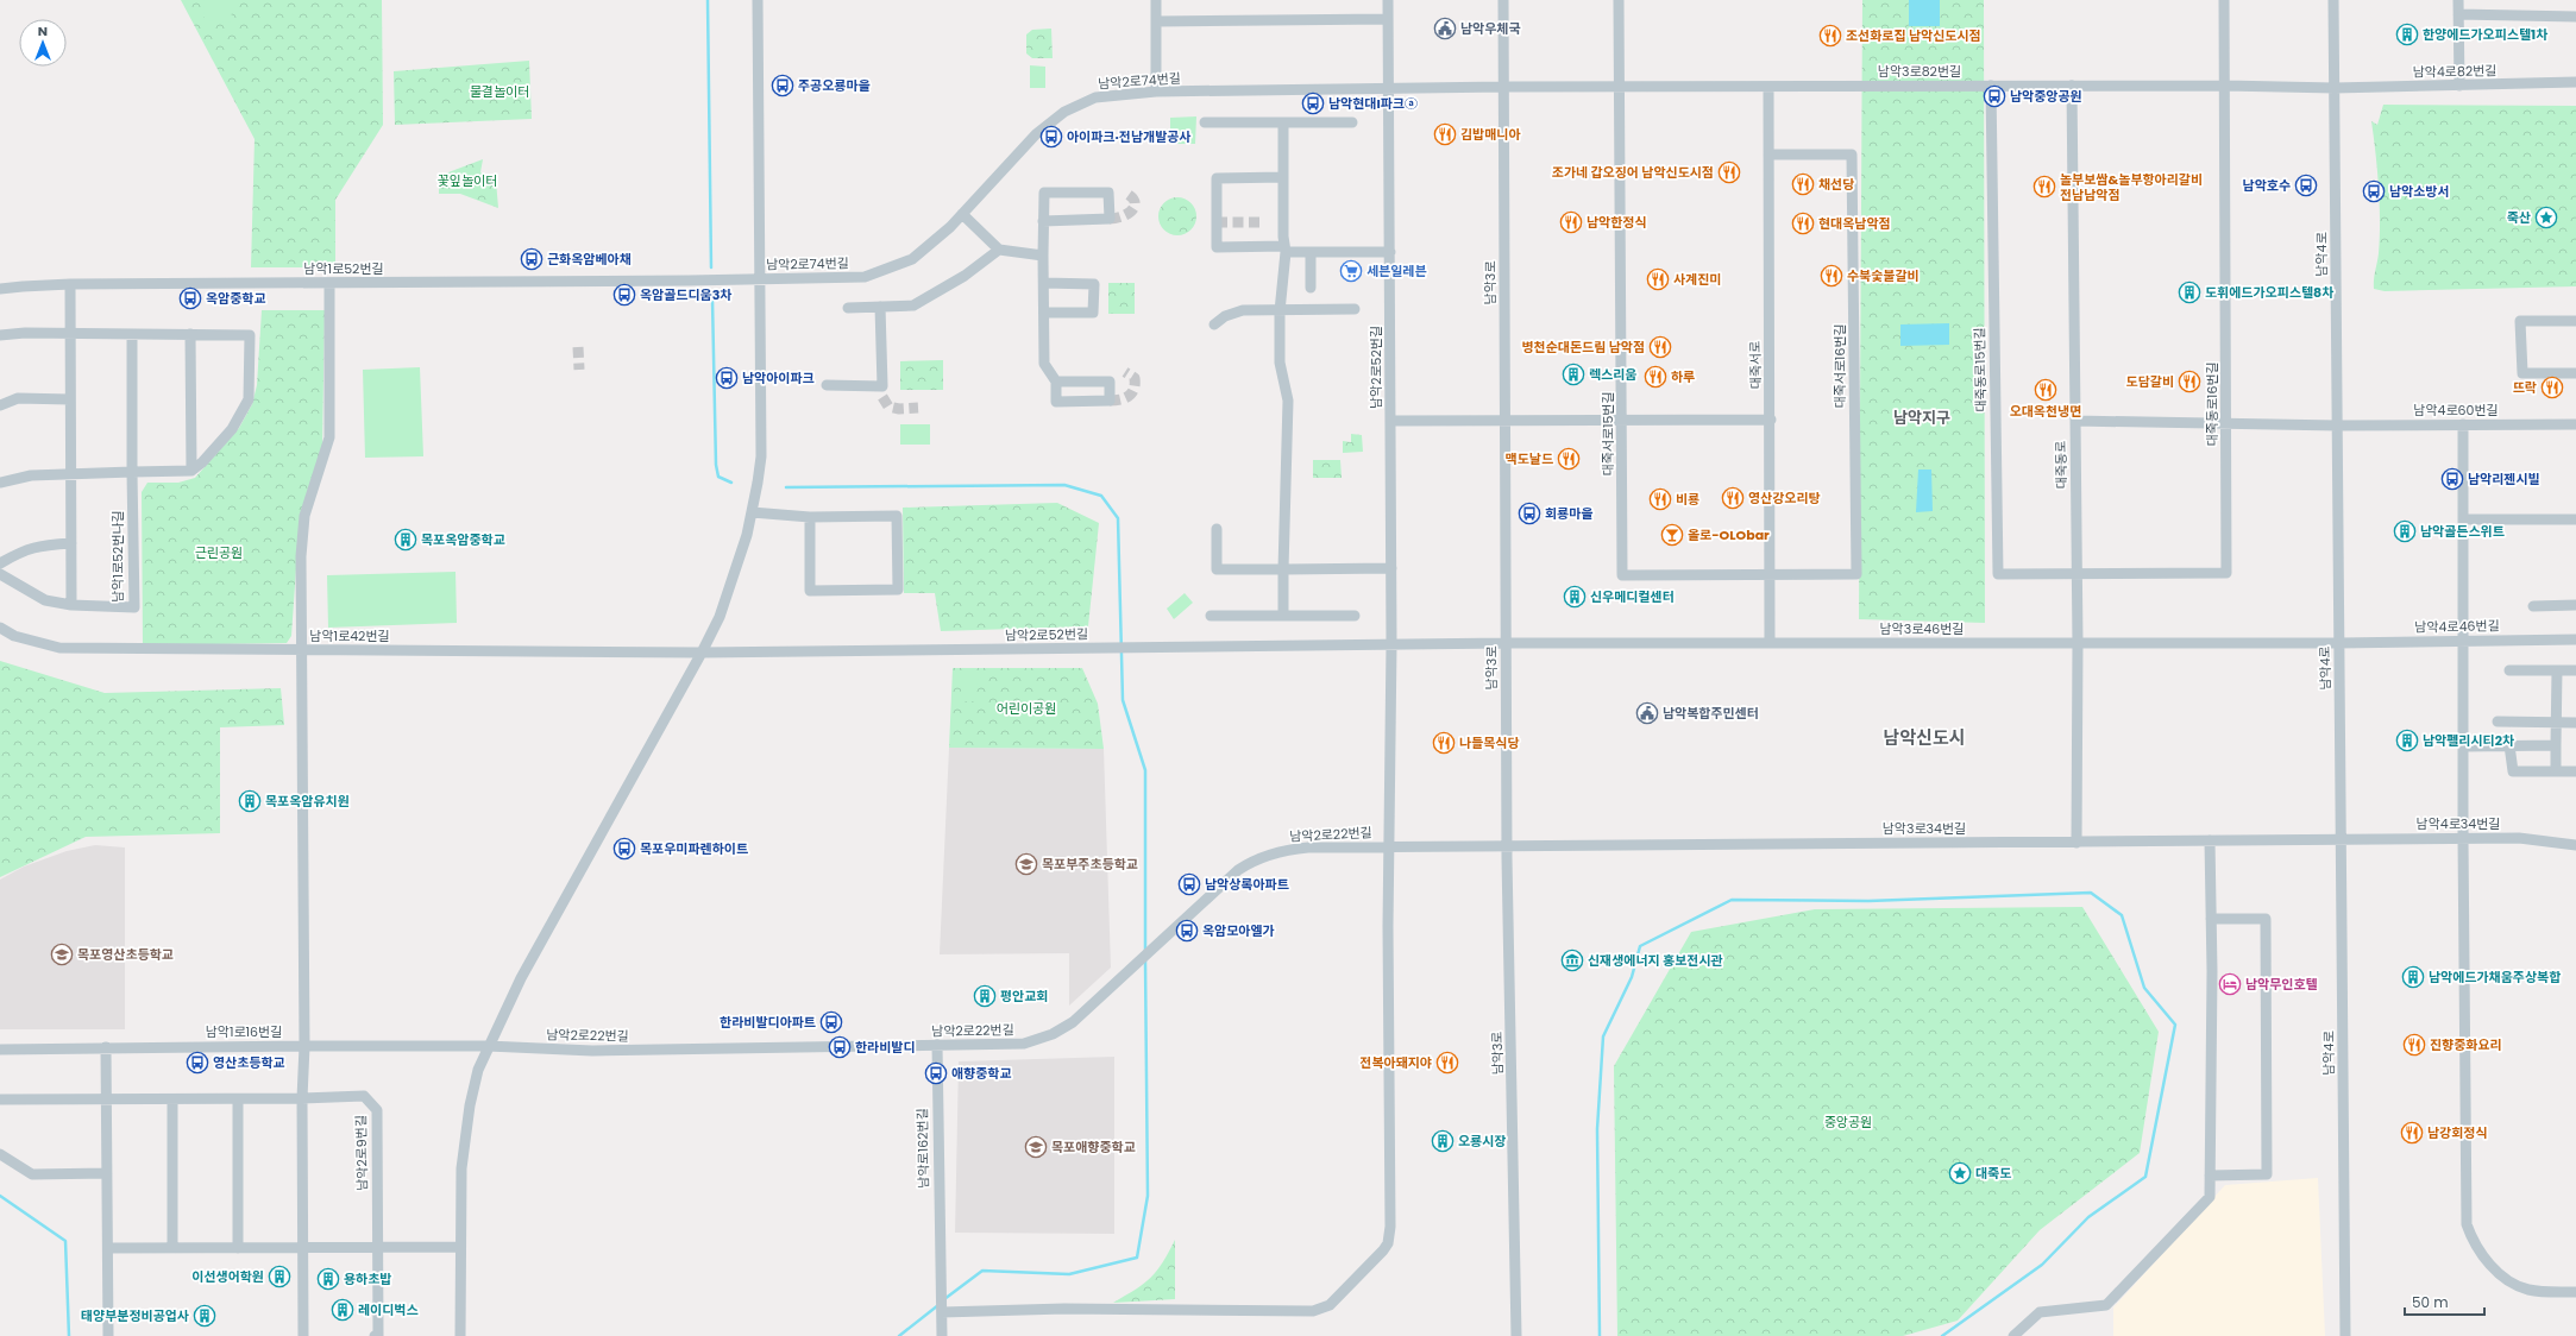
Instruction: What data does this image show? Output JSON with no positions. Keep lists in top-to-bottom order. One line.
{"streets":{"street":["남악3로82번길","남악4로82번길","남악2로74번길","남악4로","남악1로52번길","남악3로","대죽서로","대죽서로16번길","남악2로52번길","대죽동로15번길","대죽동로16번길","남악4로60번길","대죽서로15번길","대죽동로","남악1로52번나길","남악4로46번길","남악3로46번길","남악1로42번길","남악4로34번길","남악3로34번길","남악2로22번길","남악1로16번길","남악로162번길","남악2로9번길"]},"crossings":[["남악3로82번길","남악4로82번길"],["남악3로82번길","남악2로74번길"],["남악3로82번길","남악4로"],["남악3로82번길","남악3로"],["남악3로82번길","대죽서로"],["남악3로82번길","대죽동로15번길"],["남악3로82번길","대죽동로16번길"],["남악3로82번길","대죽서로15번길"],["남악3로82번길","대죽동로"],["남악4로82번길","남악4로"],["남악2로74번길","남악1로52번길"],["남악2로74번길","남악3로"],["남악2로74번길","남악2로52번길"],["남악4로","남악4로60번길"],["남악4로","남악4로46번길"],["남악4로","남악3로46번길"],["남악4로","남악4로34번길"],["남악4로","남악3로34번길"],["남악3로","남악2로52번길"],["남악3로","남악3로46번길"],["남악3로","남악3로34번길"],["남악3로","남악2로22번길"],["대죽서로","대죽서로16번길"],["대죽서로","대죽서로15번길"],["대죽서로","남악3로46번길"],["대죽서로16번길","대죽서로15번길"],["남악2로52번길","남악3로46번길"],["남악2로52번길","남악1로42번길"],["남악2로52번길","남악2로22번길"],["대죽동로15번길","대죽동로16번길"],["대죽동로15번길","대죽동로"],["대죽동로16번길","남악4로60번길"],["대죽동로16번길","대죽동로"],["남악4로60번길","대죽동로"],["대죽동로","남악3로46번길"],["대죽동로","남악3로34번길"],["남악4로46번길","남악3로46번길"],["남악4로34번길","남악3로34번길"],["남악3로34번길","남악2로22번길"],["남악2로22번길","남악1로16번길"],["남악2로22번길","남악로162번길"]],"districts":["남악지구","남악신도시"],"parks":["물결놀이터","꽃잎놀이터","근린공원","어린이공원","중앙공원"],"places":{"public building":["남악우체국","남악복합주민센터"],"building":["한양에드가오피스텔1차","도휘에드가오피스텔8차","렉스리움","남악골든스위트","목포옥암중학교","신우메디컬센터","남악펠리시티2차","목포옥암유치원","남악에드가채움주상복합","평안교회","오룡시장","이선생어학원","용하초밥","레이디벅스","태양부분정비공업사"],"restaurant":["조선화로집 남악신도시점","김밥매니아","조가네 갑오징어 남악신도시점","채선당","놀부보쌈&놀부항아리갈비 전남남악점","남악한정식","현대옥남악점","수북숯불갈비","사계진미","병천순대돈드림 남악점","하루","도담갈비","뜨락","오대옥천냉면","맥도날드","영산강오리탕","비룡","나들목식당","진향중화요리","전복아돼지야","남강회정식"],"bus stop":["주공오룡마을","남악중앙공원","남악현대I파크ⓐ","아이파크·전남개발공사","남악호수","남악소방서","근화옥암베아채","옥암골드디움3차","옥암중학교","남악아이파크","남악리젠시빌","회룡마을","목포우미파렌하이트","남악상록아파트","옥암모아엘가","한라비발디아파트","한라비발디","영산초등학교","애향중학교"],"place":["죽산","대죽도"],"supermarket":["세븐일레븐"],"bar":["올로-OLObar"],"school or university":["목포부주초등학교","목포영산초등학교","목포애향중학교"],"museum":["신재생에너지 홍보전시관"],"hotel":["남악무인호텔"]},"scale_bar":"50 m","north":"top"}
